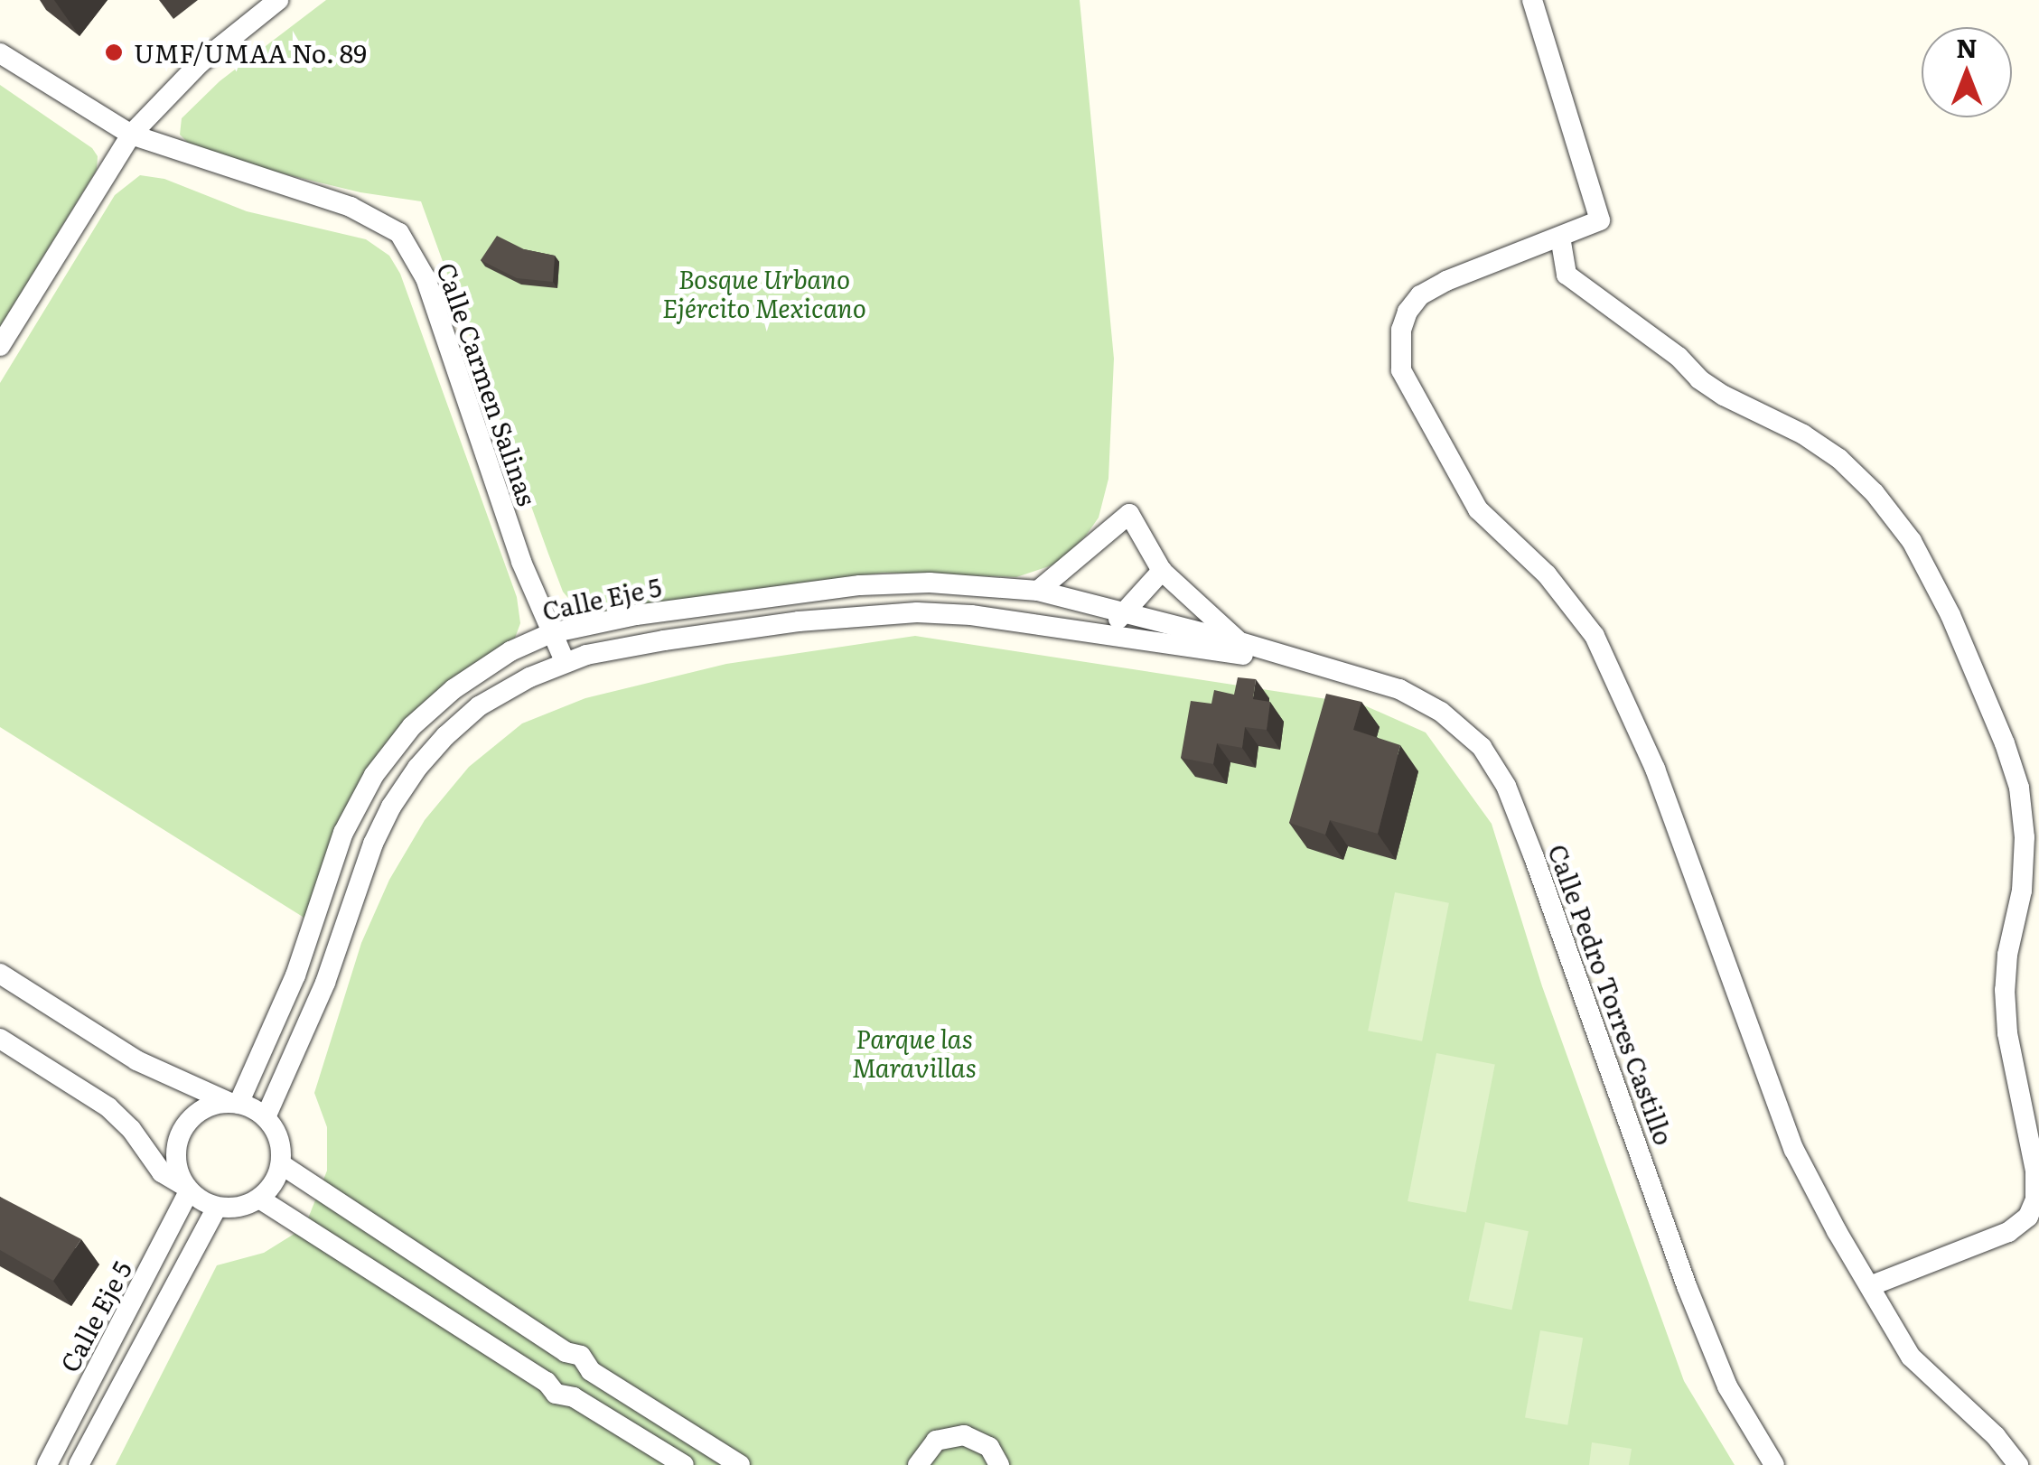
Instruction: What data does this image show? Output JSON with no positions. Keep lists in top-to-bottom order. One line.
{"streets":{"street":["Calle Carmen Salinas","Calle Eje 5","Calle Pedro Torres Castillo"]},"crossings":[["Calle Carmen Salinas","Calle Eje 5"],["Calle Eje 5","Calle Pedro Torres Castillo"]],"parks":["Bosque Urbano Ejército Mexicano","Parque las Maravillas"],"places":["UMF/UMAA No. 89"],"north":"top"}
